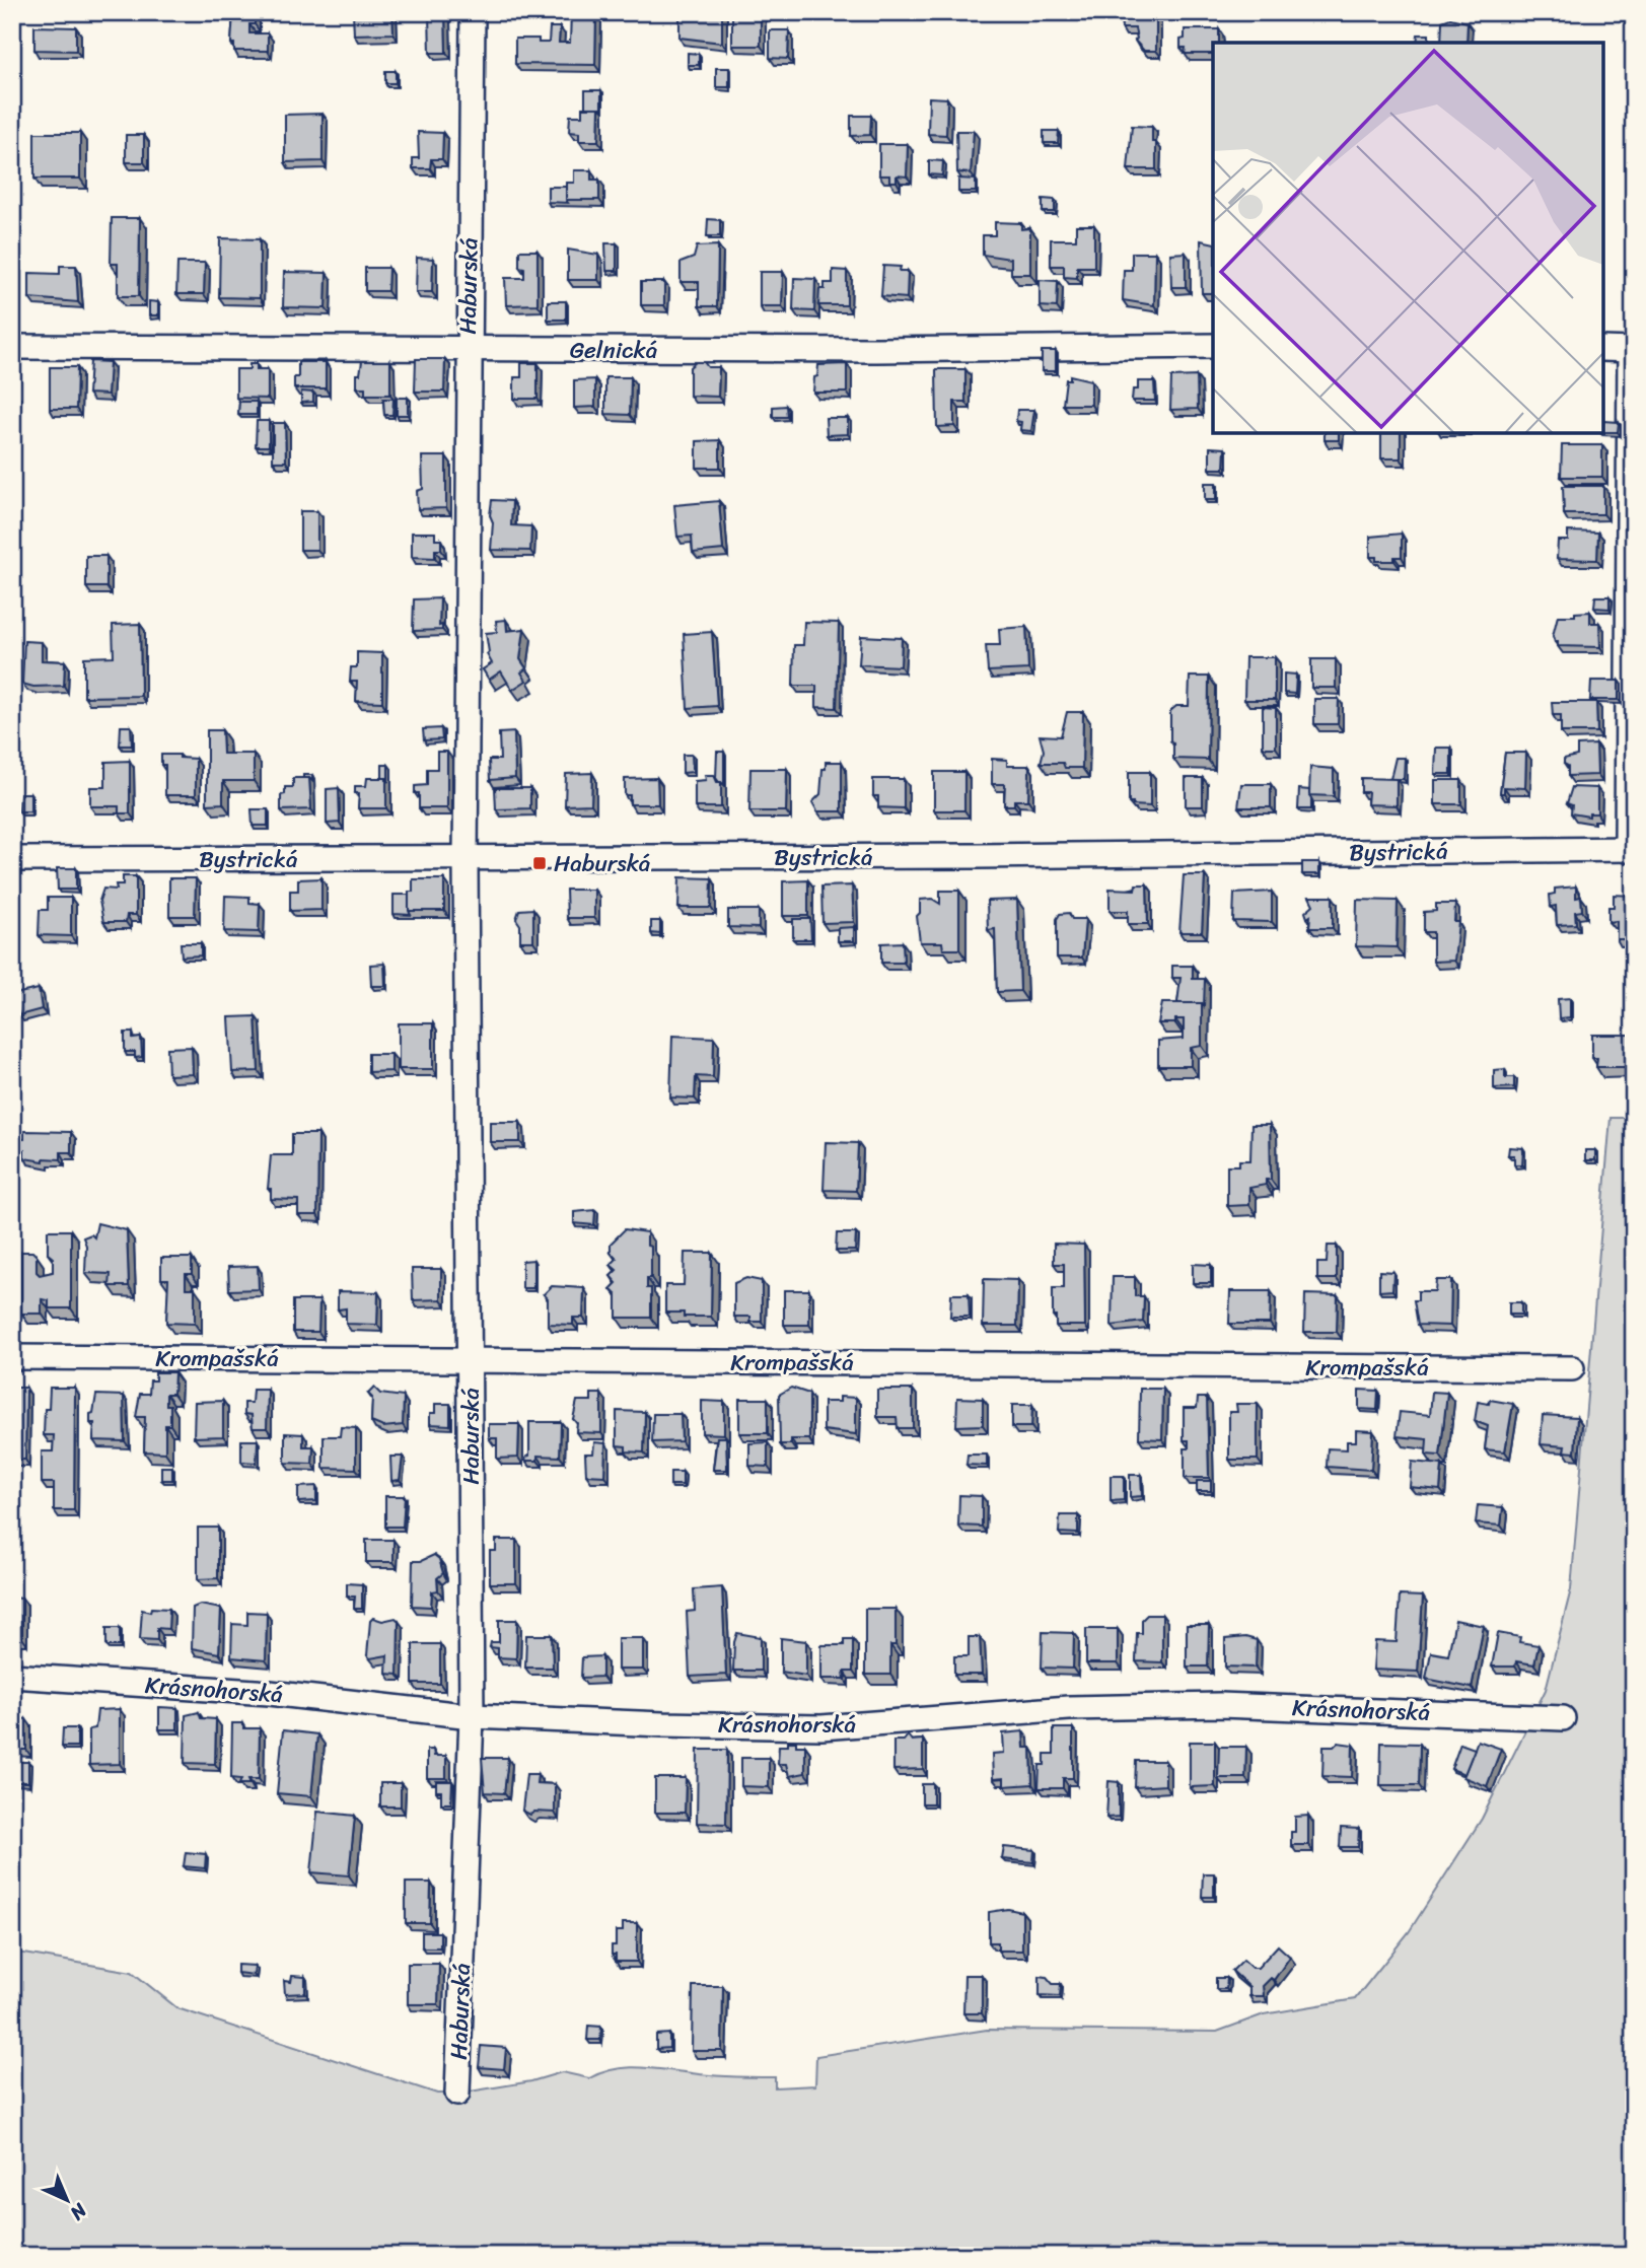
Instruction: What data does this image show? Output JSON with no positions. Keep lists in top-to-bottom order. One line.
{"streets":{"street":["Haburská","Gelnická","Bystrická","Krompašská","Krásnohorská"]},"crossings":[["Haburská","Gelnická"],["Haburská","Bystrická"],["Haburská","Krompašská"],["Haburská","Krásnohorská"]],"places":{"transit":["Haburská"]},"north":"bottom right"}
